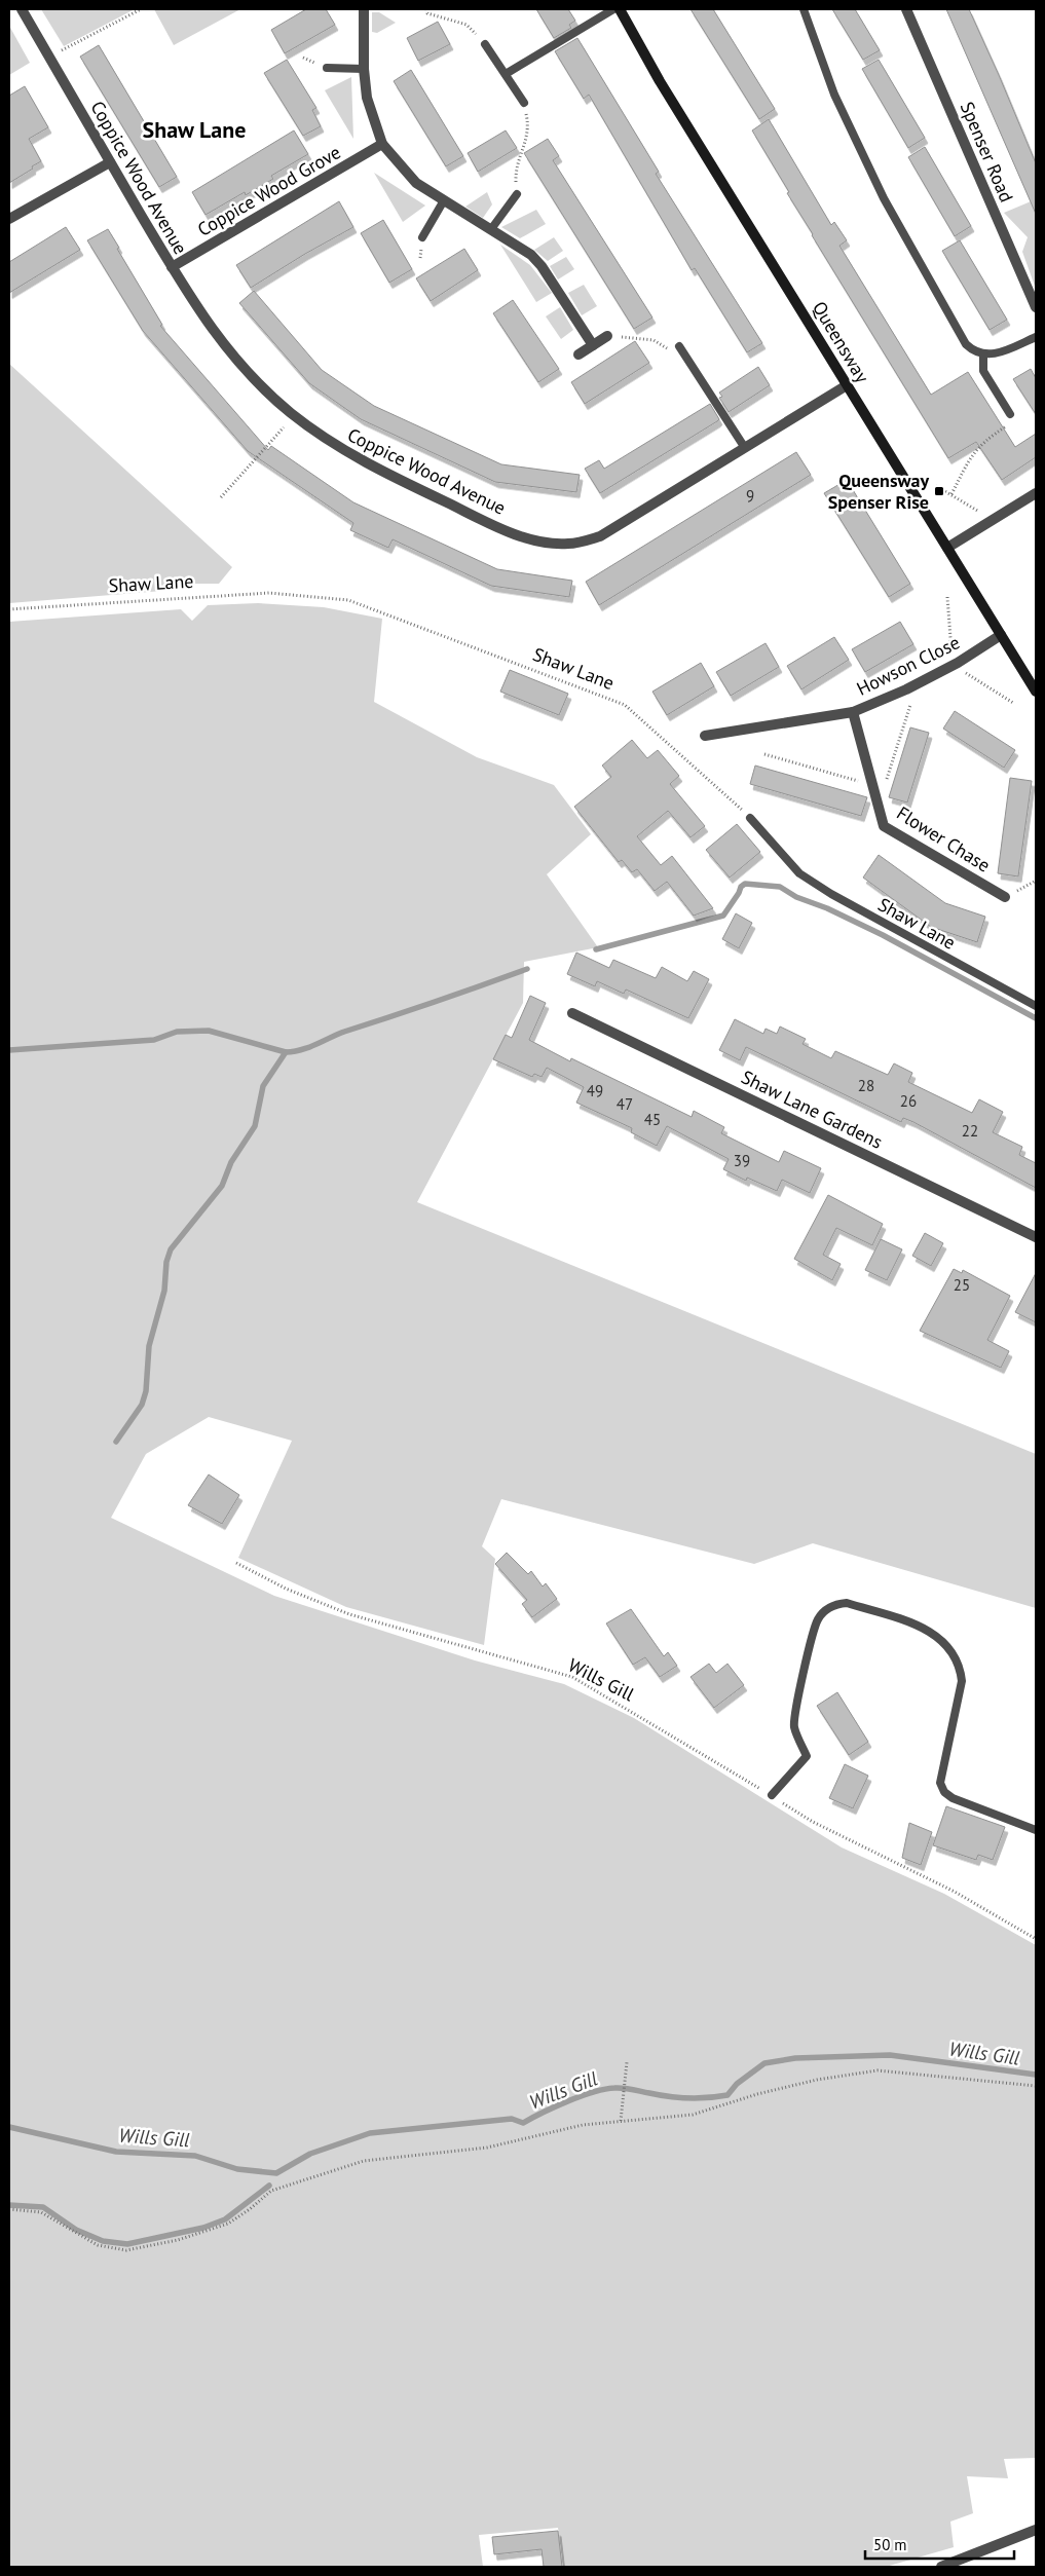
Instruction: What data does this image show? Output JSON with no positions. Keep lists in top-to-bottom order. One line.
{"streets":{"street":["Spenser Road","Coppice Wood Avenue","Coppice Wood Grove","Queensway","Howson Close","Flower Chase","Shaw Lane Gardens"],"lane":["Shaw Lane"],"path":["Wills Gill"]},"crossings":[["Coppice Wood Avenue","Coppice Wood Grove"],["Coppice Wood Avenue","Queensway"],["Queensway","Howson Close"],["Howson Close","Flower Chase"]],"districts":["Shaw Lane"],"water":["Wills Gill"],"places":{"transit":["Queensway Spenser Rise"]},"house_numbers":["9","28","49","26","47","45","22","39","25"],"scale_bar":"50 m"}
